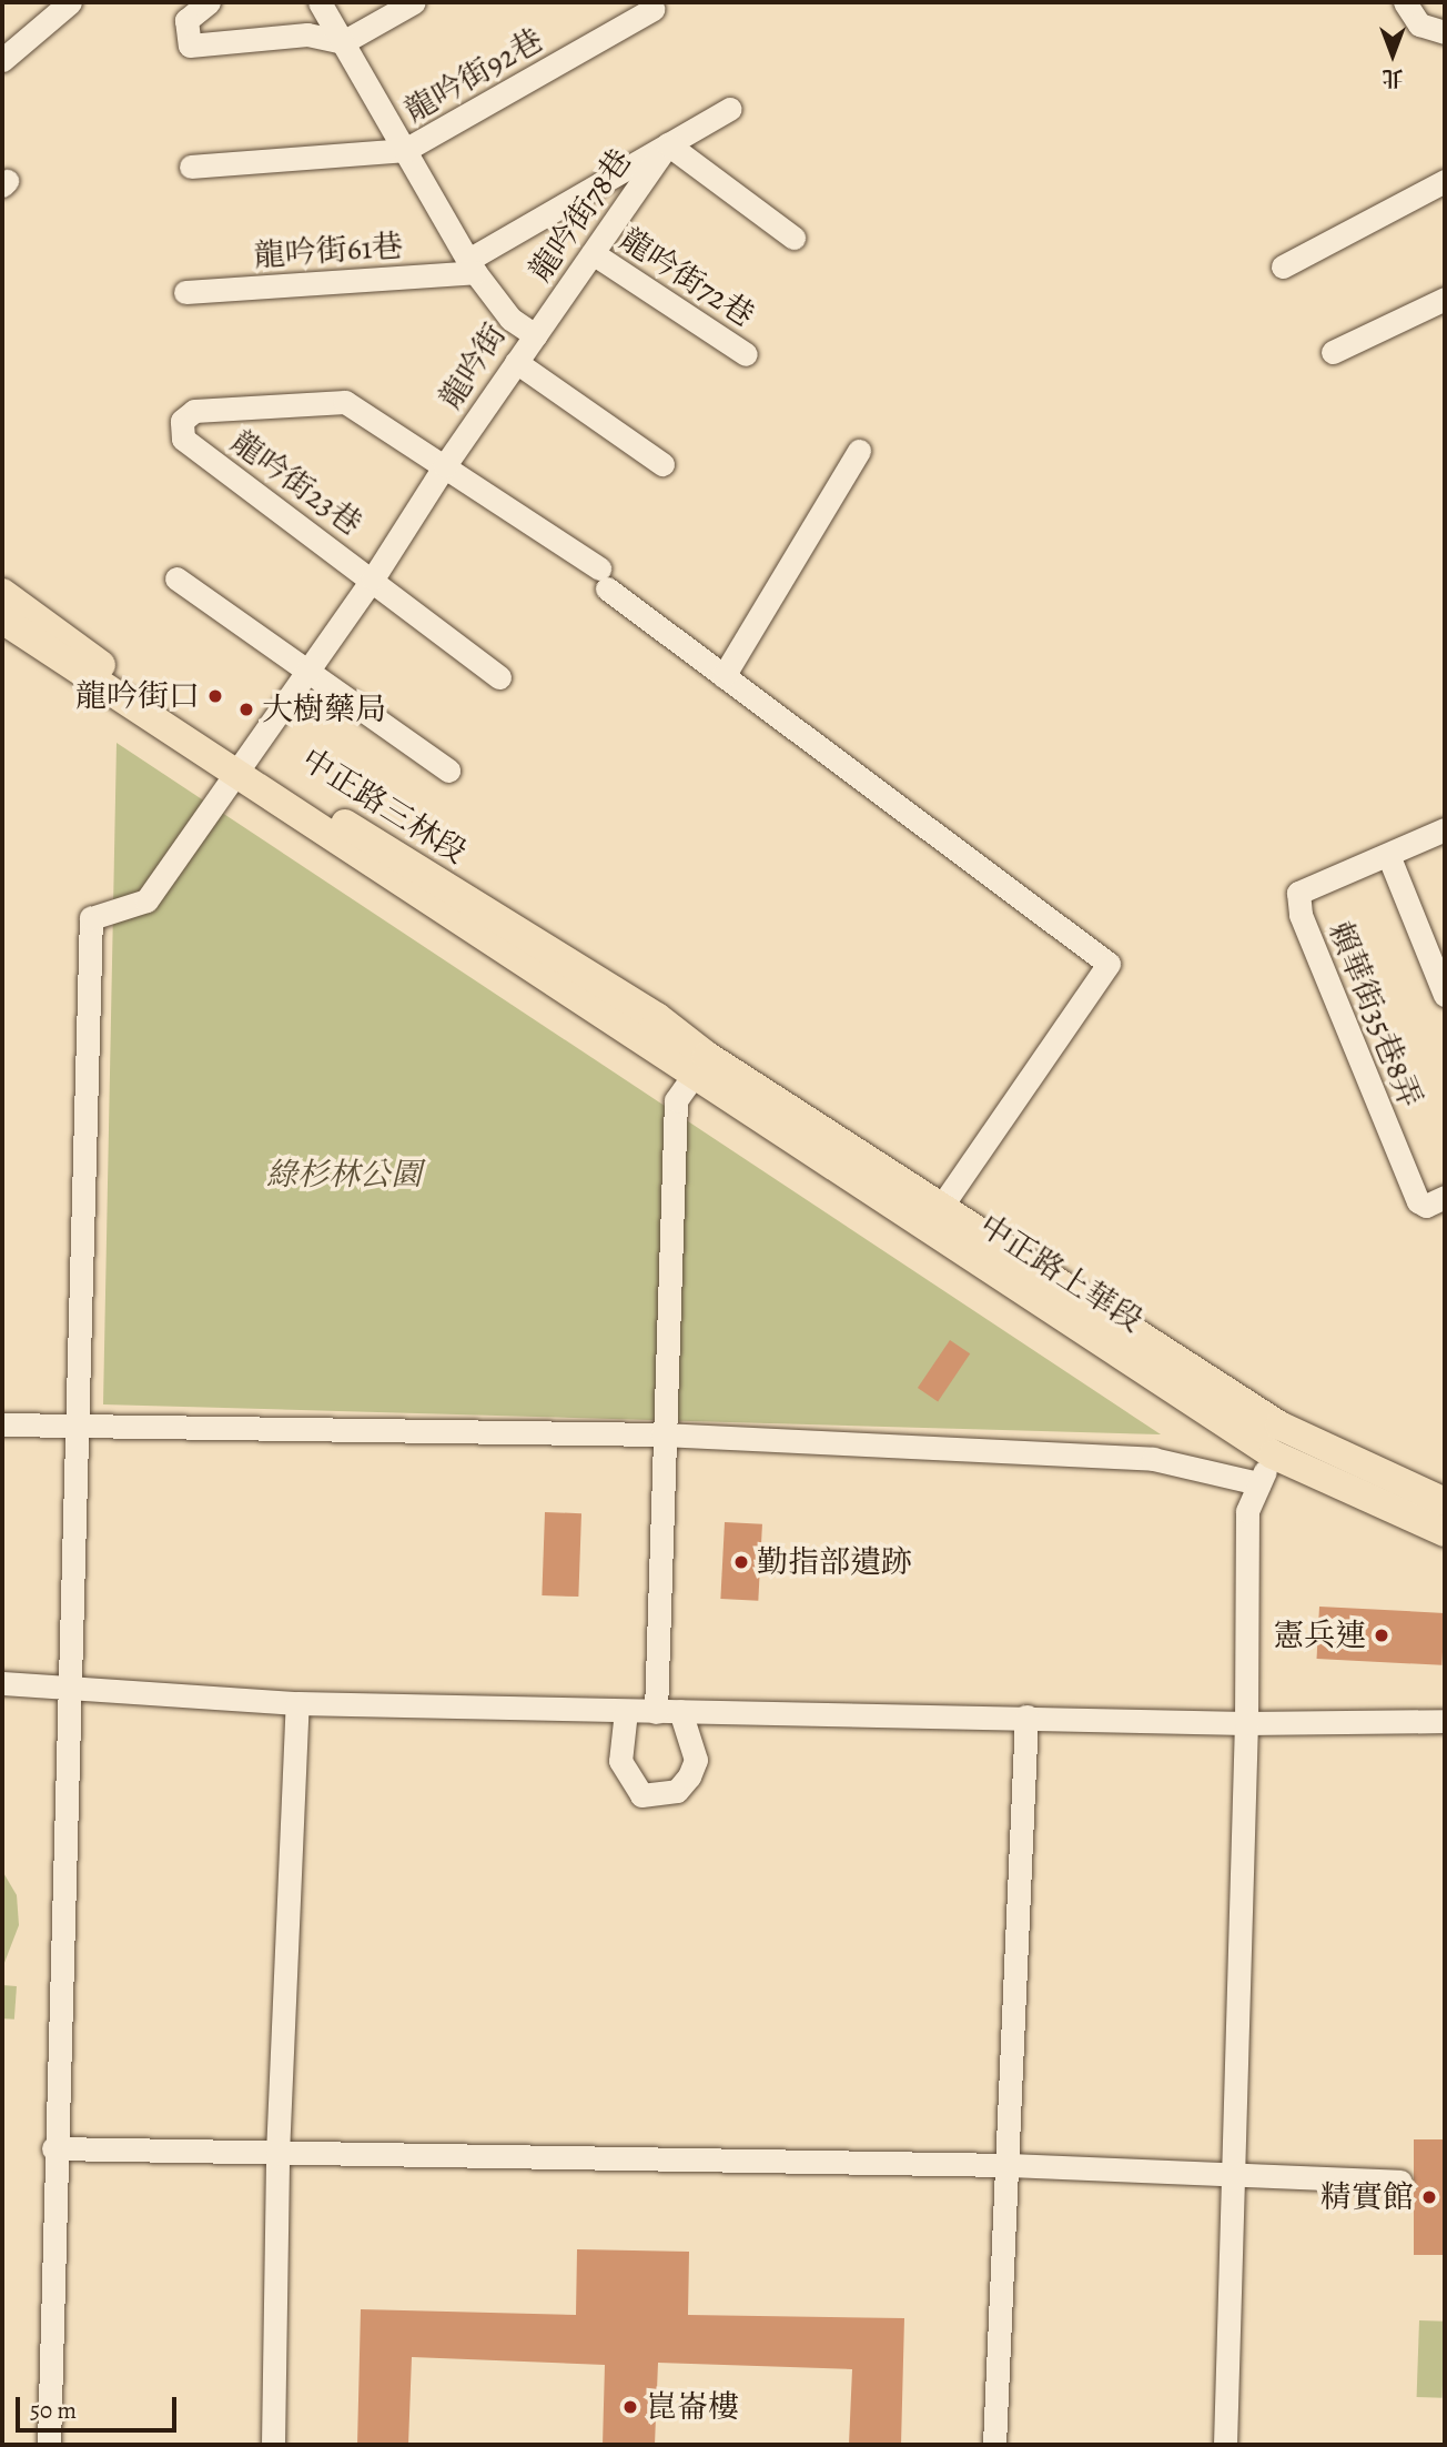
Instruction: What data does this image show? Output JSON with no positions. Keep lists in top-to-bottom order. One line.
{"streets":{"main road":["中正路三林段","中正路上華段"],"street":["龍吟街92巷","龍吟街78巷","龍吟街61巷","龍吟街72巷","龍吟街","龍吟街23巷","賴華街35巷8弄"]},"crossings":[["龍吟街92巷","龍吟街"],["龍吟街78巷","龍吟街72巷"],["龍吟街78巷","龍吟街"],["龍吟街61巷","龍吟街"],["龍吟街","龍吟街23巷"],["龍吟街","中正路三林段"],["中正路三林段","中正路上華段"]],"parks":["綠杉林公園"],"places":["龍吟街口","大樹藥局","勤指部遺跡","憲兵連","精實館","崑崙樓"],"scale_bar":"50 m","north":"bottom"}
